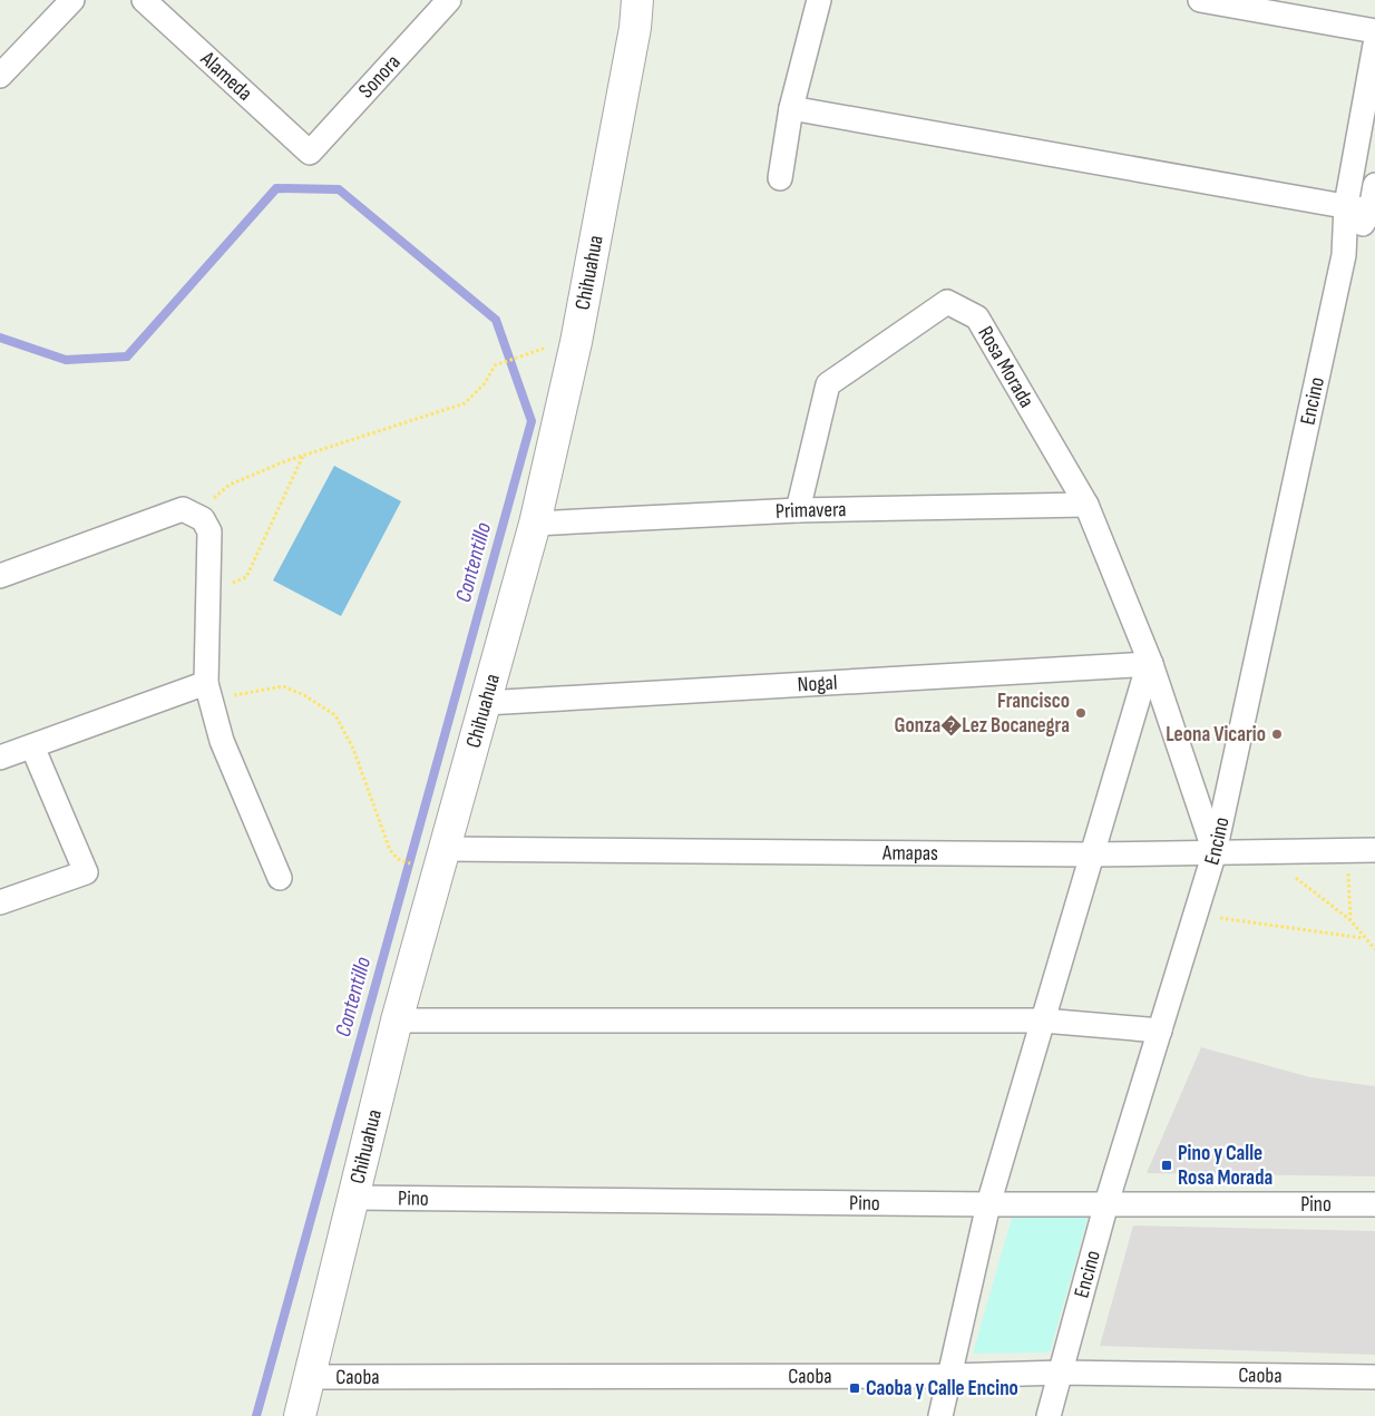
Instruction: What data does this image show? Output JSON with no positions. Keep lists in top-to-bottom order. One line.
{"streets":{"street":["Alameda","Sonora","Chihuahua","Rosa Morada","Encino","Primavera","Nogal","Amapas","Pino","Caoba"]},"crossings":[["Alameda","Sonora"],["Chihuahua","Primavera"],["Chihuahua","Nogal"],["Chihuahua","Amapas"],["Chihuahua","Pino"],["Chihuahua","Caoba"],["Rosa Morada","Encino"],["Rosa Morada","Primavera"],["Rosa Morada","Nogal"],["Rosa Morada","Amapas"],["Encino","Amapas"],["Encino","Pino"],["Encino","Caoba"]],"water":["Contentillo"],"places":{"other":["Francisco Gonza�Lez Bocanegra","Leona Vicario"],"transit":["Pino y Calle Rosa Morada","Caoba y Calle Encino"]}}
